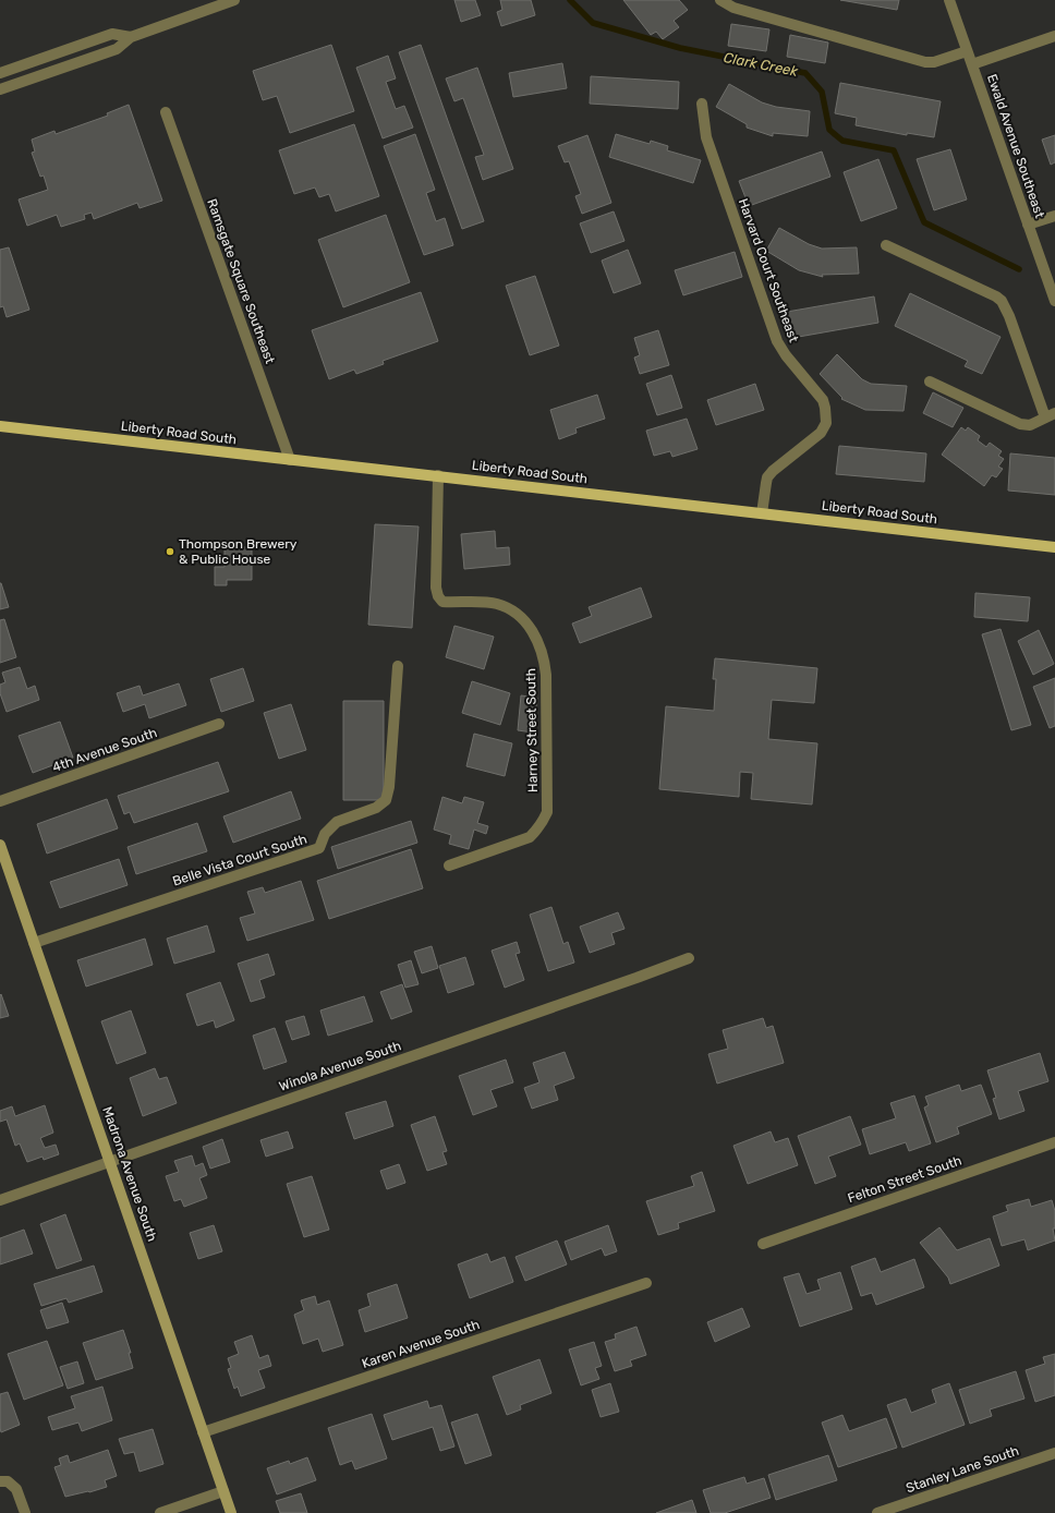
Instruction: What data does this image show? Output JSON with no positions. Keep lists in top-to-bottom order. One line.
{"streets":{"main road":["Liberty Road South","Madrona Avenue South"],"street":["Ewald Avenue Southeast","Harvard Court Southeast","Ramsgate Square Southeast","Harney Street South","4th Avenue South","Belle Vista Court South","Winola Avenue South","Felton Street South","Karen Avenue South","Stanley Lane South"]},"crossings":[["Harvard Court Southeast","Liberty Road South"],["Ramsgate Square Southeast","Liberty Road South"],["Liberty Road South","Harney Street South"],["Belle Vista Court South","Madrona Avenue South"],["Winola Avenue South","Madrona Avenue South"],["Madrona Avenue South","Karen Avenue South"]],"water":["Clark Creek"],"places":["Thompson Brewery & Public House"]}
